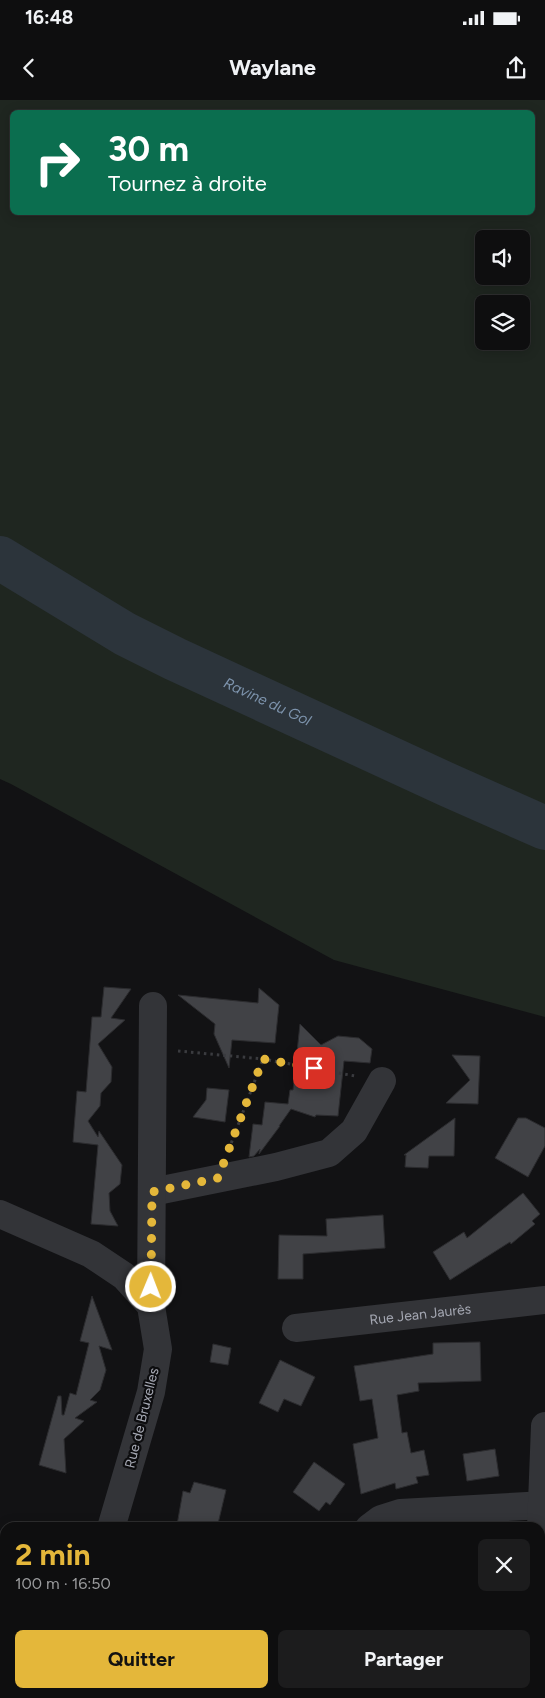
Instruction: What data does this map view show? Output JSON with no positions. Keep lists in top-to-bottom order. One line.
{"streets":{"street":["Rue Jean Jaurès","Rue de Bruxelles"]},"water":["Ravine du Gol"],"page":{"status":"16:48","header":"Waylane","turn":["30 m","Tournez à droite"],"heading":["2 min","100 m · 16:50"],"buttons":["Quitter","Partager"]}}
